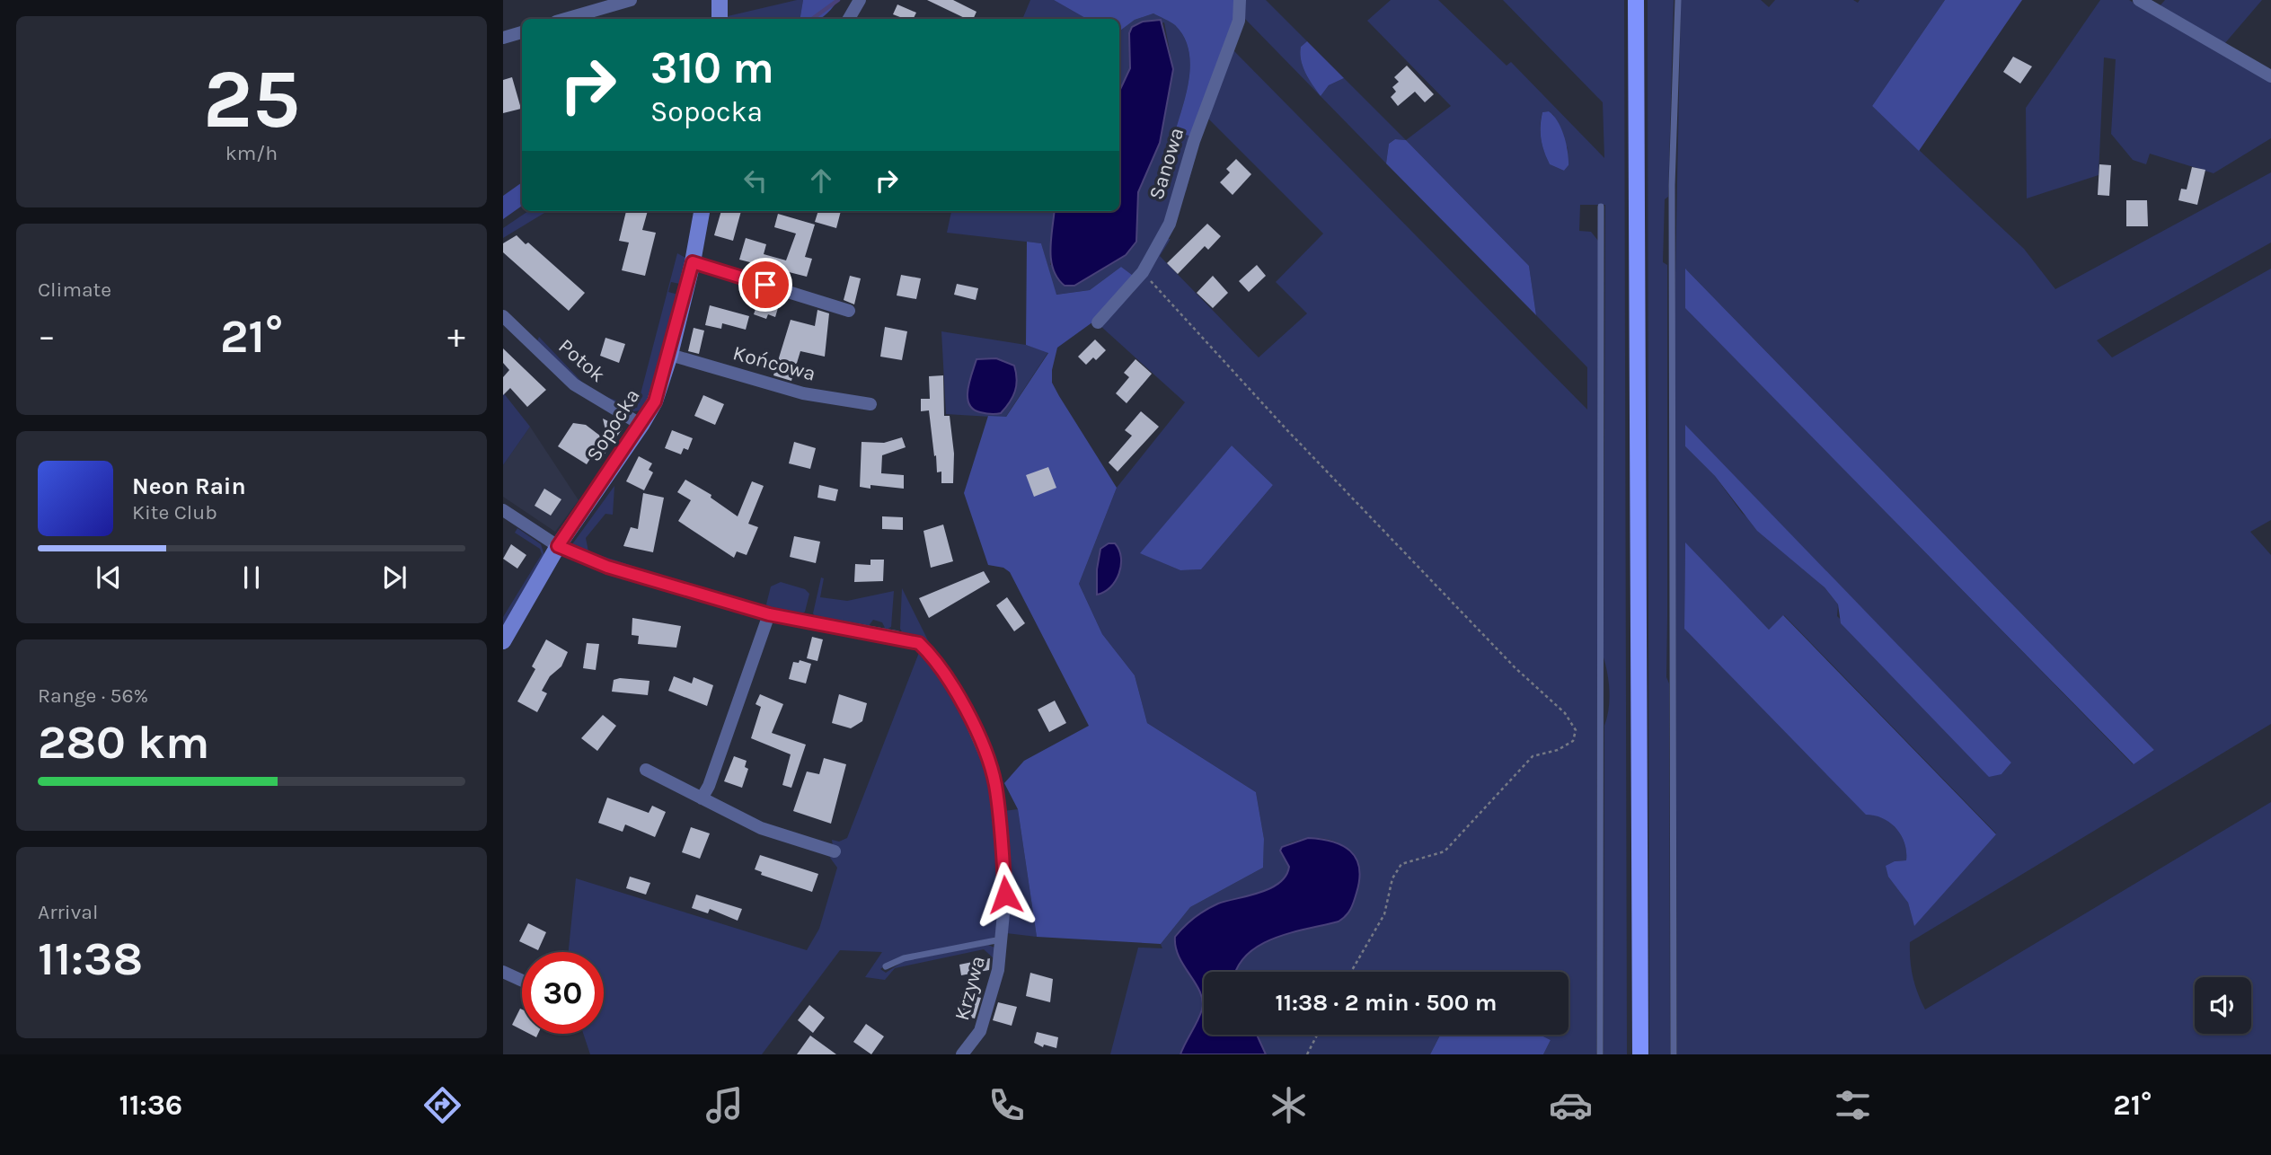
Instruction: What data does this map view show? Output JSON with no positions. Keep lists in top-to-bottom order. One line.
{"streets":{"street":["Sanowa","Potok","Końcowa","Sopocka","Krzywa"]},"crossings":[["Potok","Sopocka"],["Końcowa","Sopocka"],["Sopocka","Krzywa"]],"page":{"tile":[["25","km/h"],"Climate",["Range · 56%","280 km"],["Arrival","11:38"]],"turn":["310 m","Sopocka"],"heat":["−","21°","+"],"song":["Neon Rain","Kite Club"],"limit":"30","trip":"11:38 · 2 min · 500 m","tabs":["11:36","21°"]}}
